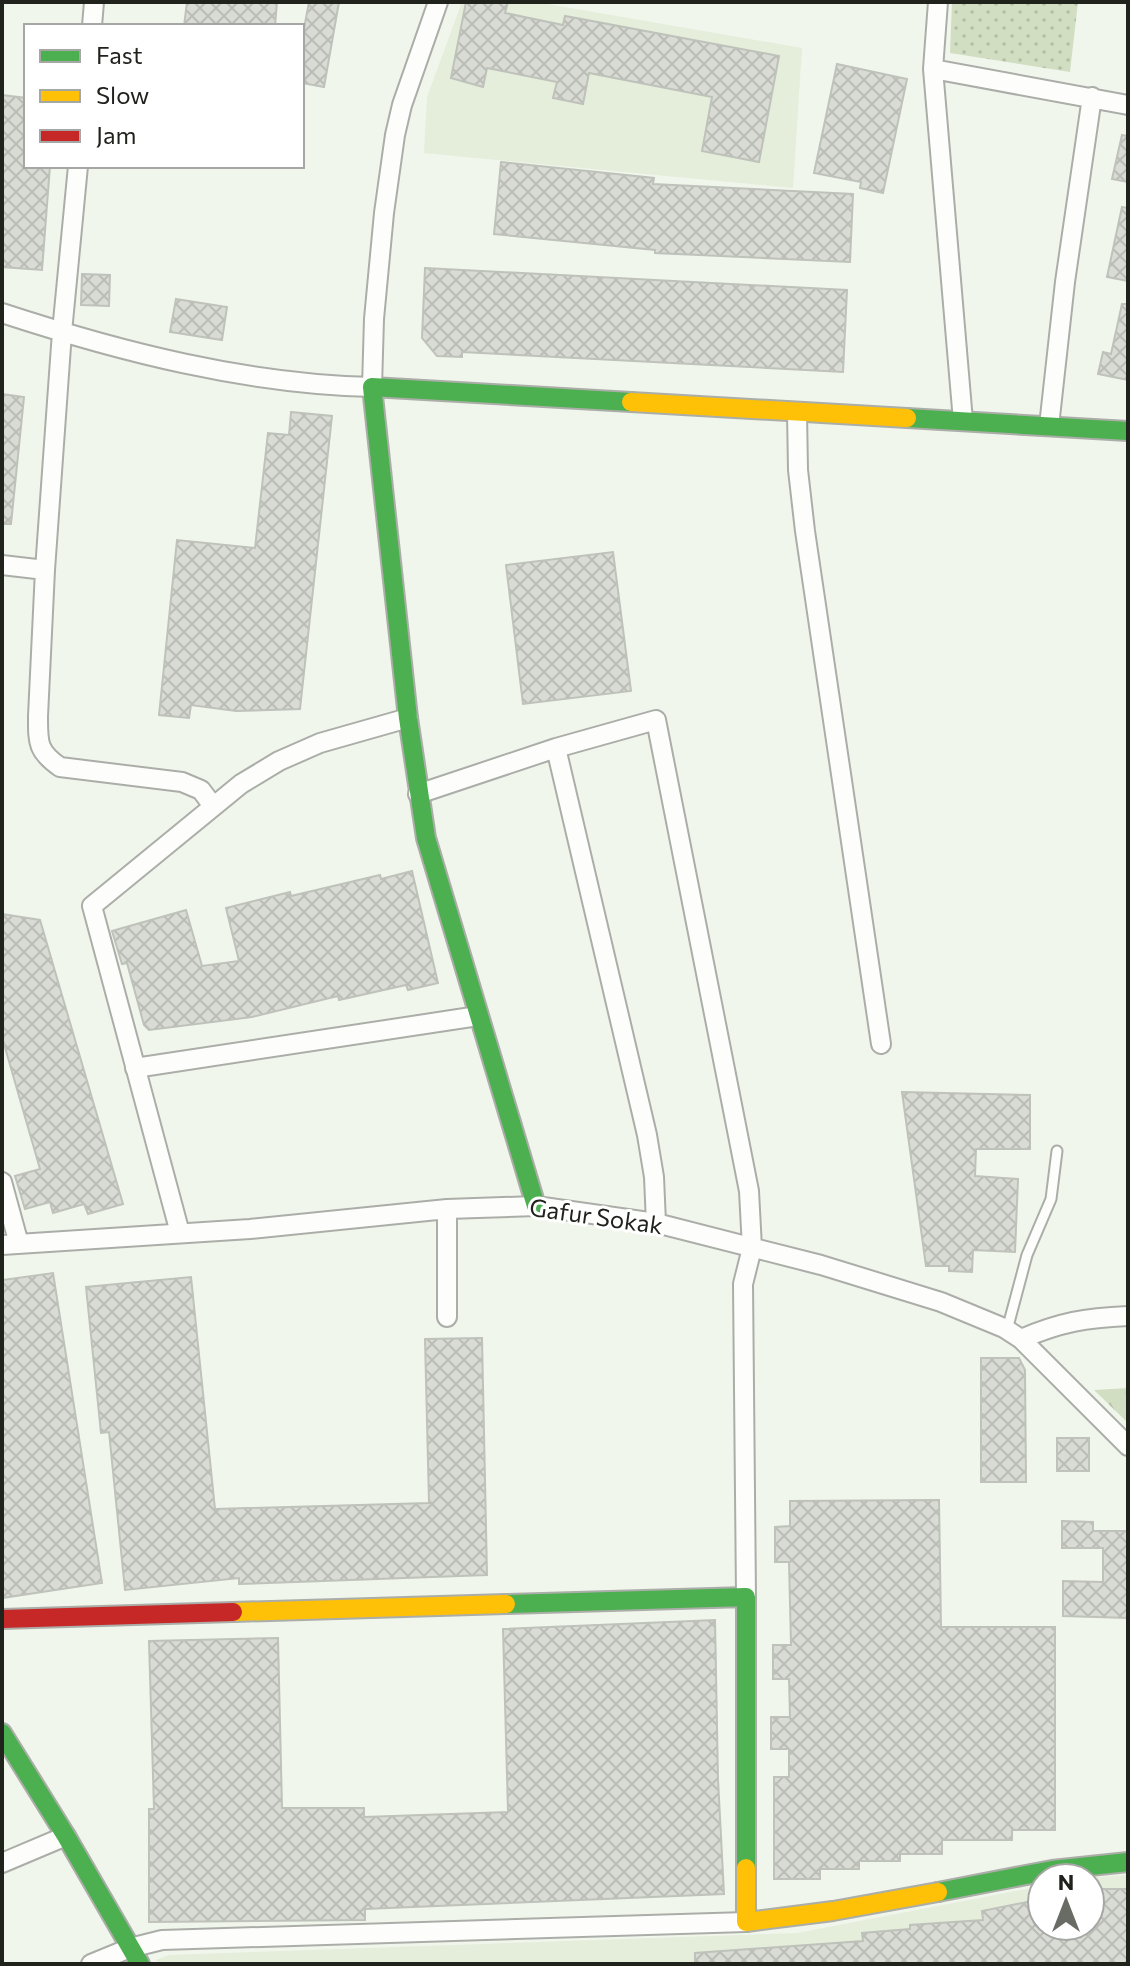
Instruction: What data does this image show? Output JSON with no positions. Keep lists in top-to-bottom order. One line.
{"streets":{"street":["Gafur Sokak"]},"legend":["Fast","Slow","Jam"],"north":"top"}
